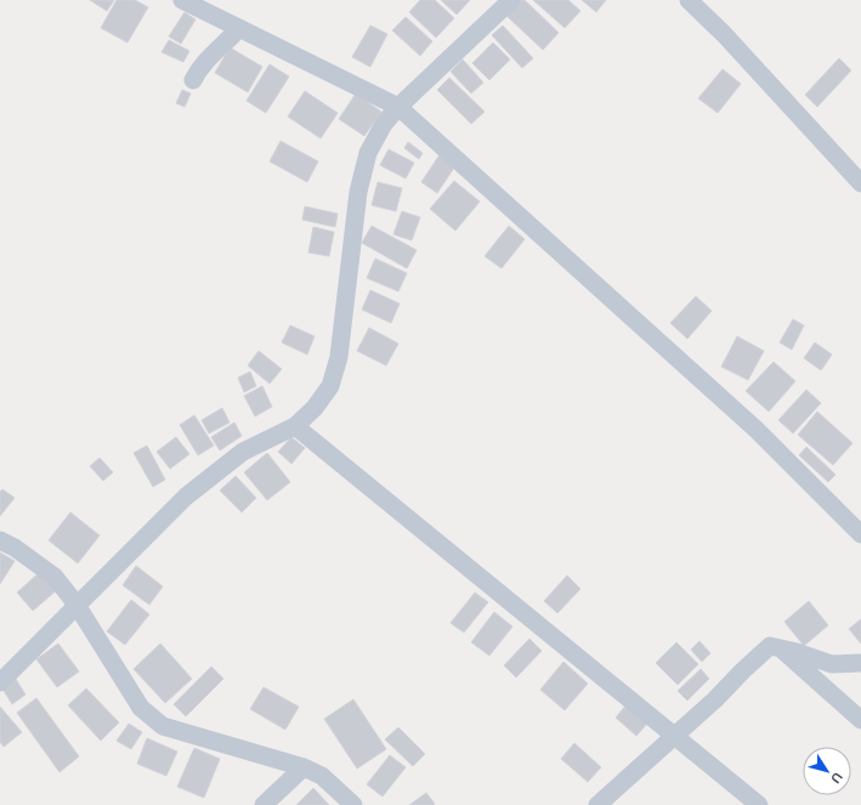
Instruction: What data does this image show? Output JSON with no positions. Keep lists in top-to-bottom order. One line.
{"north":"bottom right"}
